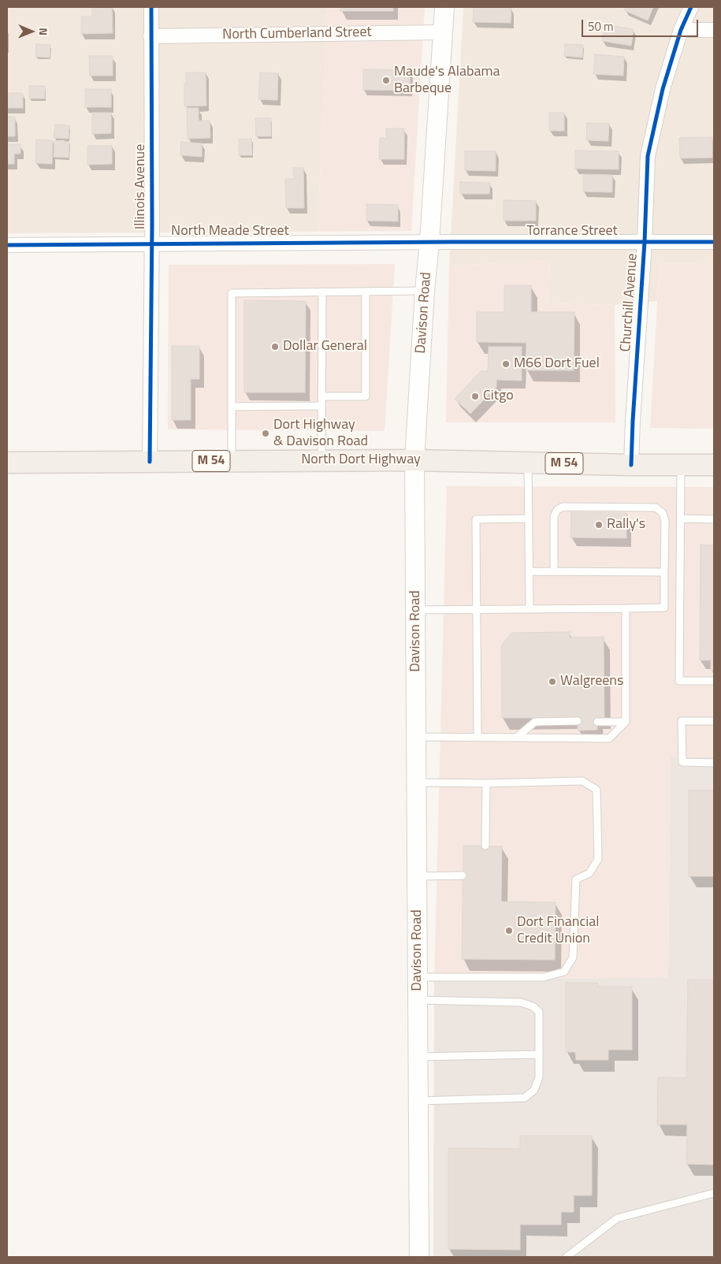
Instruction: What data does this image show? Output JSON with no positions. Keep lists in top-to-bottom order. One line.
{"streets":{"main road":["Davison Road","North Dort Highway","M 54"],"street":["North Cumberland Street","Illinois Avenue","North Meade Street","Torrance Street","Churchill Avenue"]},"crossings":[["North Cumberland Street","Illinois Avenue"],["North Cumberland Street","Davison Road"],["Illinois Avenue","North Meade Street"],["Illinois Avenue","North Dort Highway"],["North Meade Street","Torrance Street"],["North Meade Street","Davison Road"],["Torrance Street","Churchill Avenue"],["Torrance Street","Davison Road"],["Churchill Avenue","North Dort Highway"],["Davison Road","North Dort Highway"]],"places":["Maude's Alabama Barbeque","Dollar General","M66 Dort Fuel","Citgo","Dort Highway & Davison Road","Rally's","Walgreens","Dort Financial Credit Union"],"scale_bar":"50 m","north":"right"}
